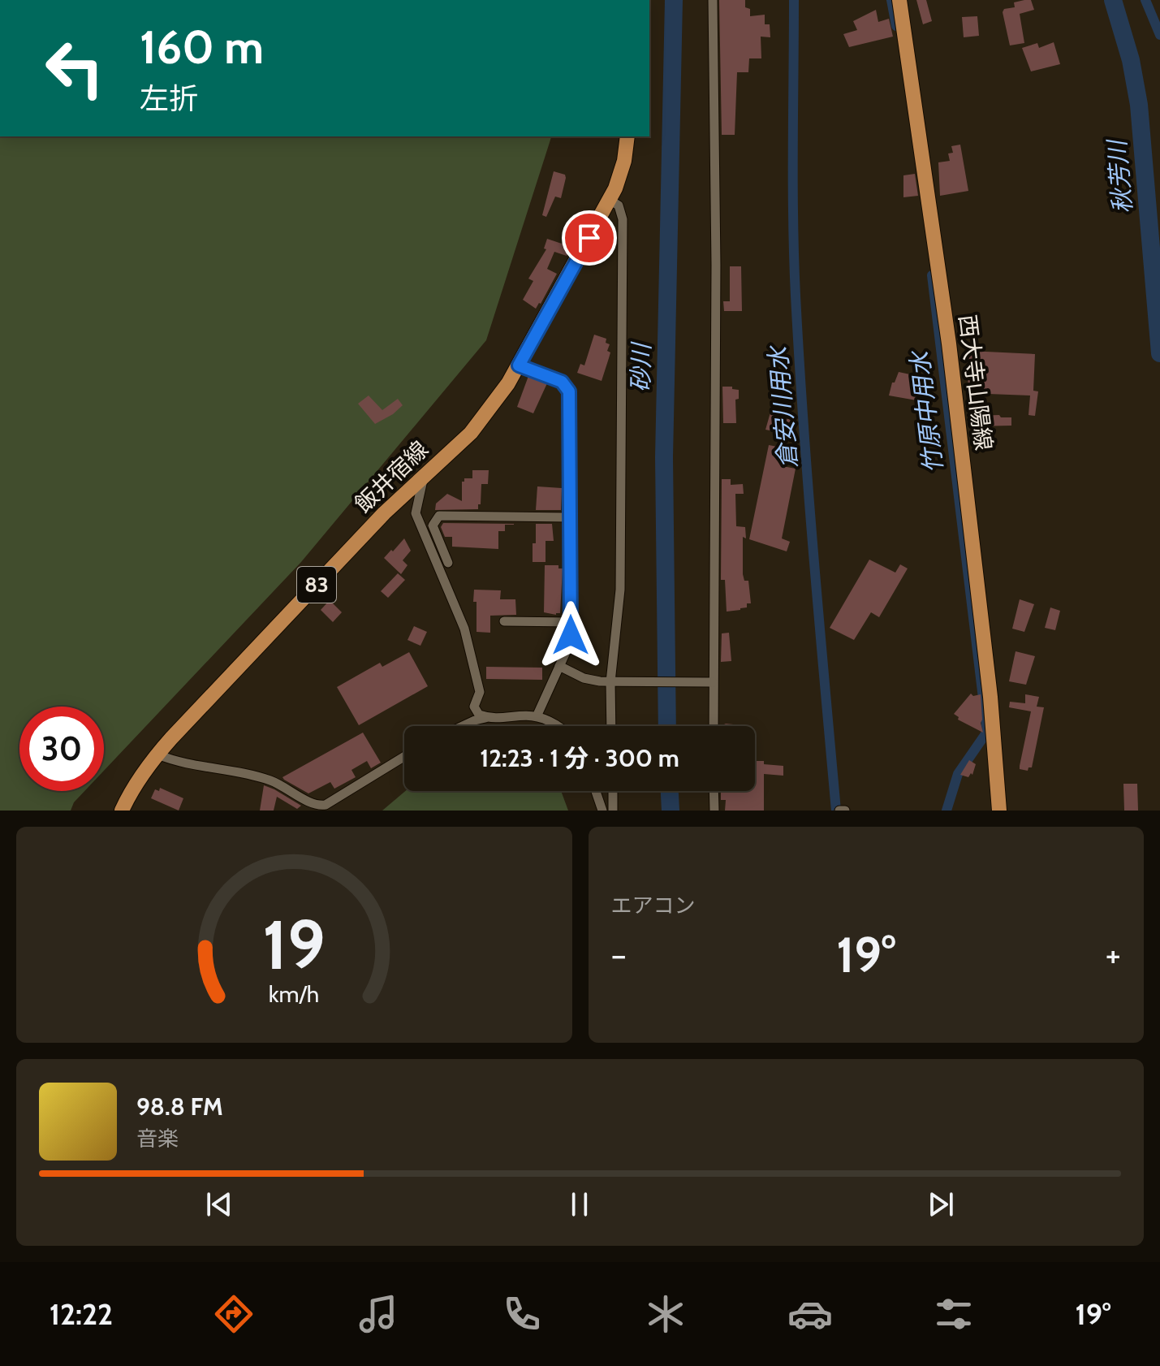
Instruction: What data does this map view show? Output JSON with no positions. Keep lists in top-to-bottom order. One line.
{"streets":{"main road":["西大寺山陽線","飯井宿線","83"]},"water":["秋芳川","砂川","倉安川用水","竹原中用水"],"page":{"turn":["160 m","左折"],"limit":"30","trip":"12:23 · 1 分 · 300 m","tile":"エアコン","heat":["−","19°","+"],"song":["98.8 FM","音楽"],"tabs":["12:22","19°"],"gauge":["19","km/h"]}}
